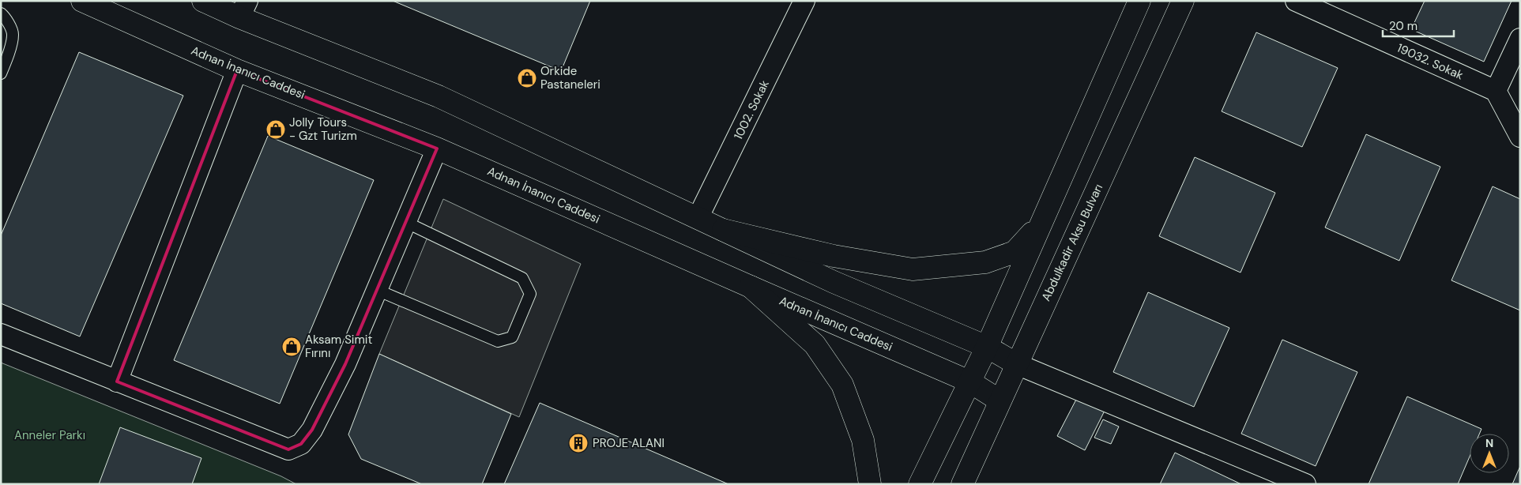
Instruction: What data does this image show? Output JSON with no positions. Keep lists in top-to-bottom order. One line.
{"streets":{"main road":["Adnan İnanıcı Caddesi","Abdulkadir Aksu Bulvarı"],"street":["19032. Sokak","1002. Sokak"]},"crossings":[["Adnan İnanıcı Caddesi","Abdulkadir Aksu Bulvarı"]],"parks":["Anneler Parkı"],"places":{"shop":["Orkide Pastaneleri","Jolly Tours - Gzt Turizm","Aksam Simit Fırını"],"building":["PROJE ALANI"]},"scale_bar":"20 m","north":"top"}
